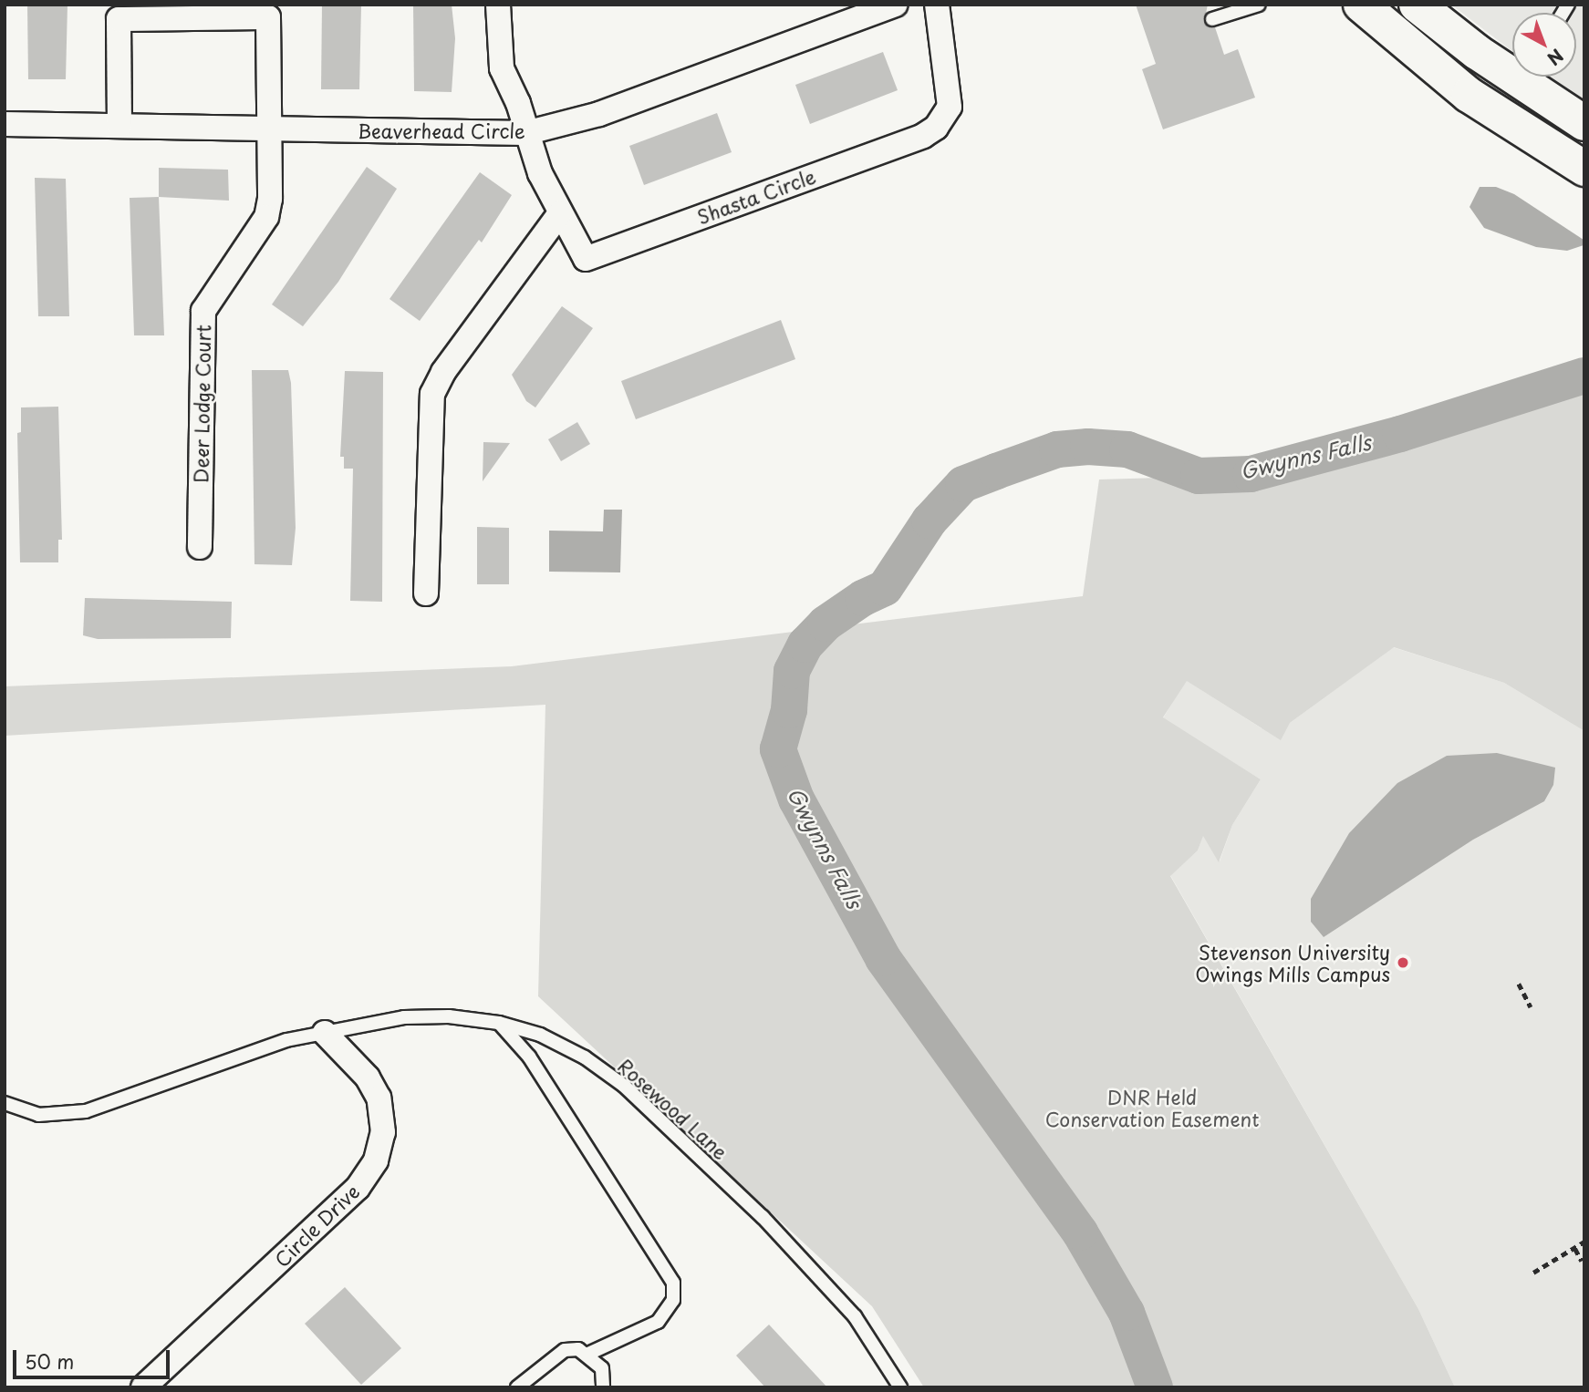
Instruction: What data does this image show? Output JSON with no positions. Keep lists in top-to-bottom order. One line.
{"streets":{"street":["Beaverhead Circle","Shasta Circle","Deer Lodge Court","Circle Drive"],"lane":["Rosewood Lane"]},"crossings":[["Beaverhead Circle","Shasta Circle"],["Beaverhead Circle","Deer Lodge Court"],["Rosewood Lane","Circle Drive"]],"water":["Gwynns Falls"],"parks":["DNR Held Conservation Easement"],"places":["Stevenson University Owings Mills Campus"],"scale_bar":"50 m","north":"bottom right"}
